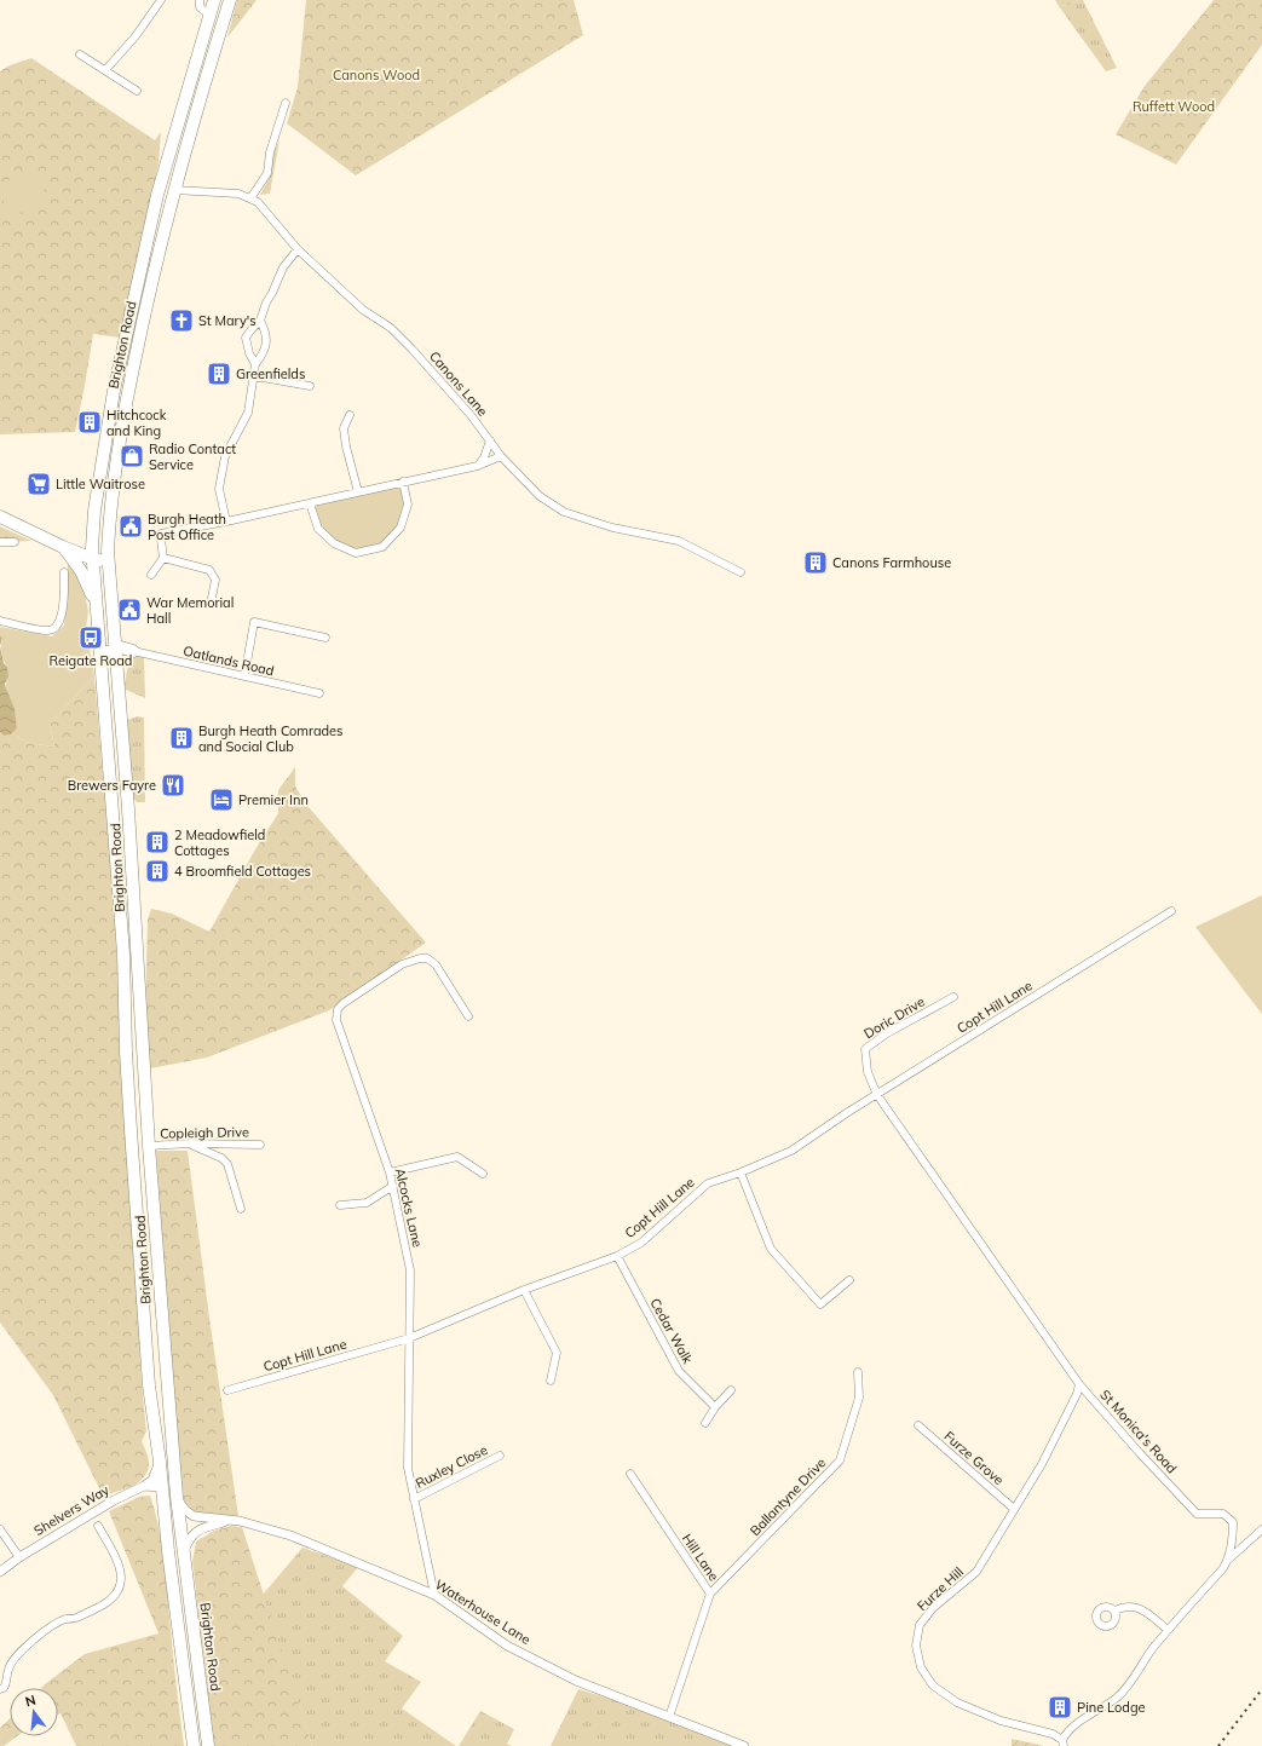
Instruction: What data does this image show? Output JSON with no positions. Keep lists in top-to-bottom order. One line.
{"streets":{"highway":["Brighton Road"],"street":["Canons Lane","Oatlands Road","Copt Hill Lane","Doric Drive","Copleigh Drive","Alcocks Lane","Cedar Walk","St Monica's Road","Furze Grove","Ruxley Close","Ballantyne Drive","Shelvers Way","Hill Lane","Furze Hill","Waterhouse Lane"]},"crossings":[["Brighton Road","Canons Lane"],["Brighton Road","Copleigh Drive"],["Brighton Road","Shelvers Way"],["Brighton Road","Waterhouse Lane"],["Copt Hill Lane","Doric Drive"],["Copt Hill Lane","Alcocks Lane"],["Copt Hill Lane","Cedar Walk"],["Copt Hill Lane","St Monica's Road"],["Doric Drive","St Monica's Road"],["Alcocks Lane","Ruxley Close"],["Alcocks Lane","Waterhouse Lane"],["St Monica's Road","Furze Hill"],["Furze Grove","Furze Hill"],["Ballantyne Drive","Hill Lane"],["Hill Lane","Waterhouse Lane"]],"parks":["Canons Wood","Ruffett Wood"],"places":{"church":["St Mary's"],"building":["Greenfields","Hitchcock and King","Canons Farmhouse","Burgh Heath Comrades and Social Club","2 Meadowfield Cottages","4 Broomfield Cottages","Pine Lodge"],"shop":["Radio Contact Service"],"supermarket":["Little Waitrose"],"public building":["Burgh Heath Post Office","War Memorial Hall"],"bus stop":["Reigate Road"],"restaurant":["Brewers Fayre"],"hotel":["Premier Inn"]},"north":"top"}
